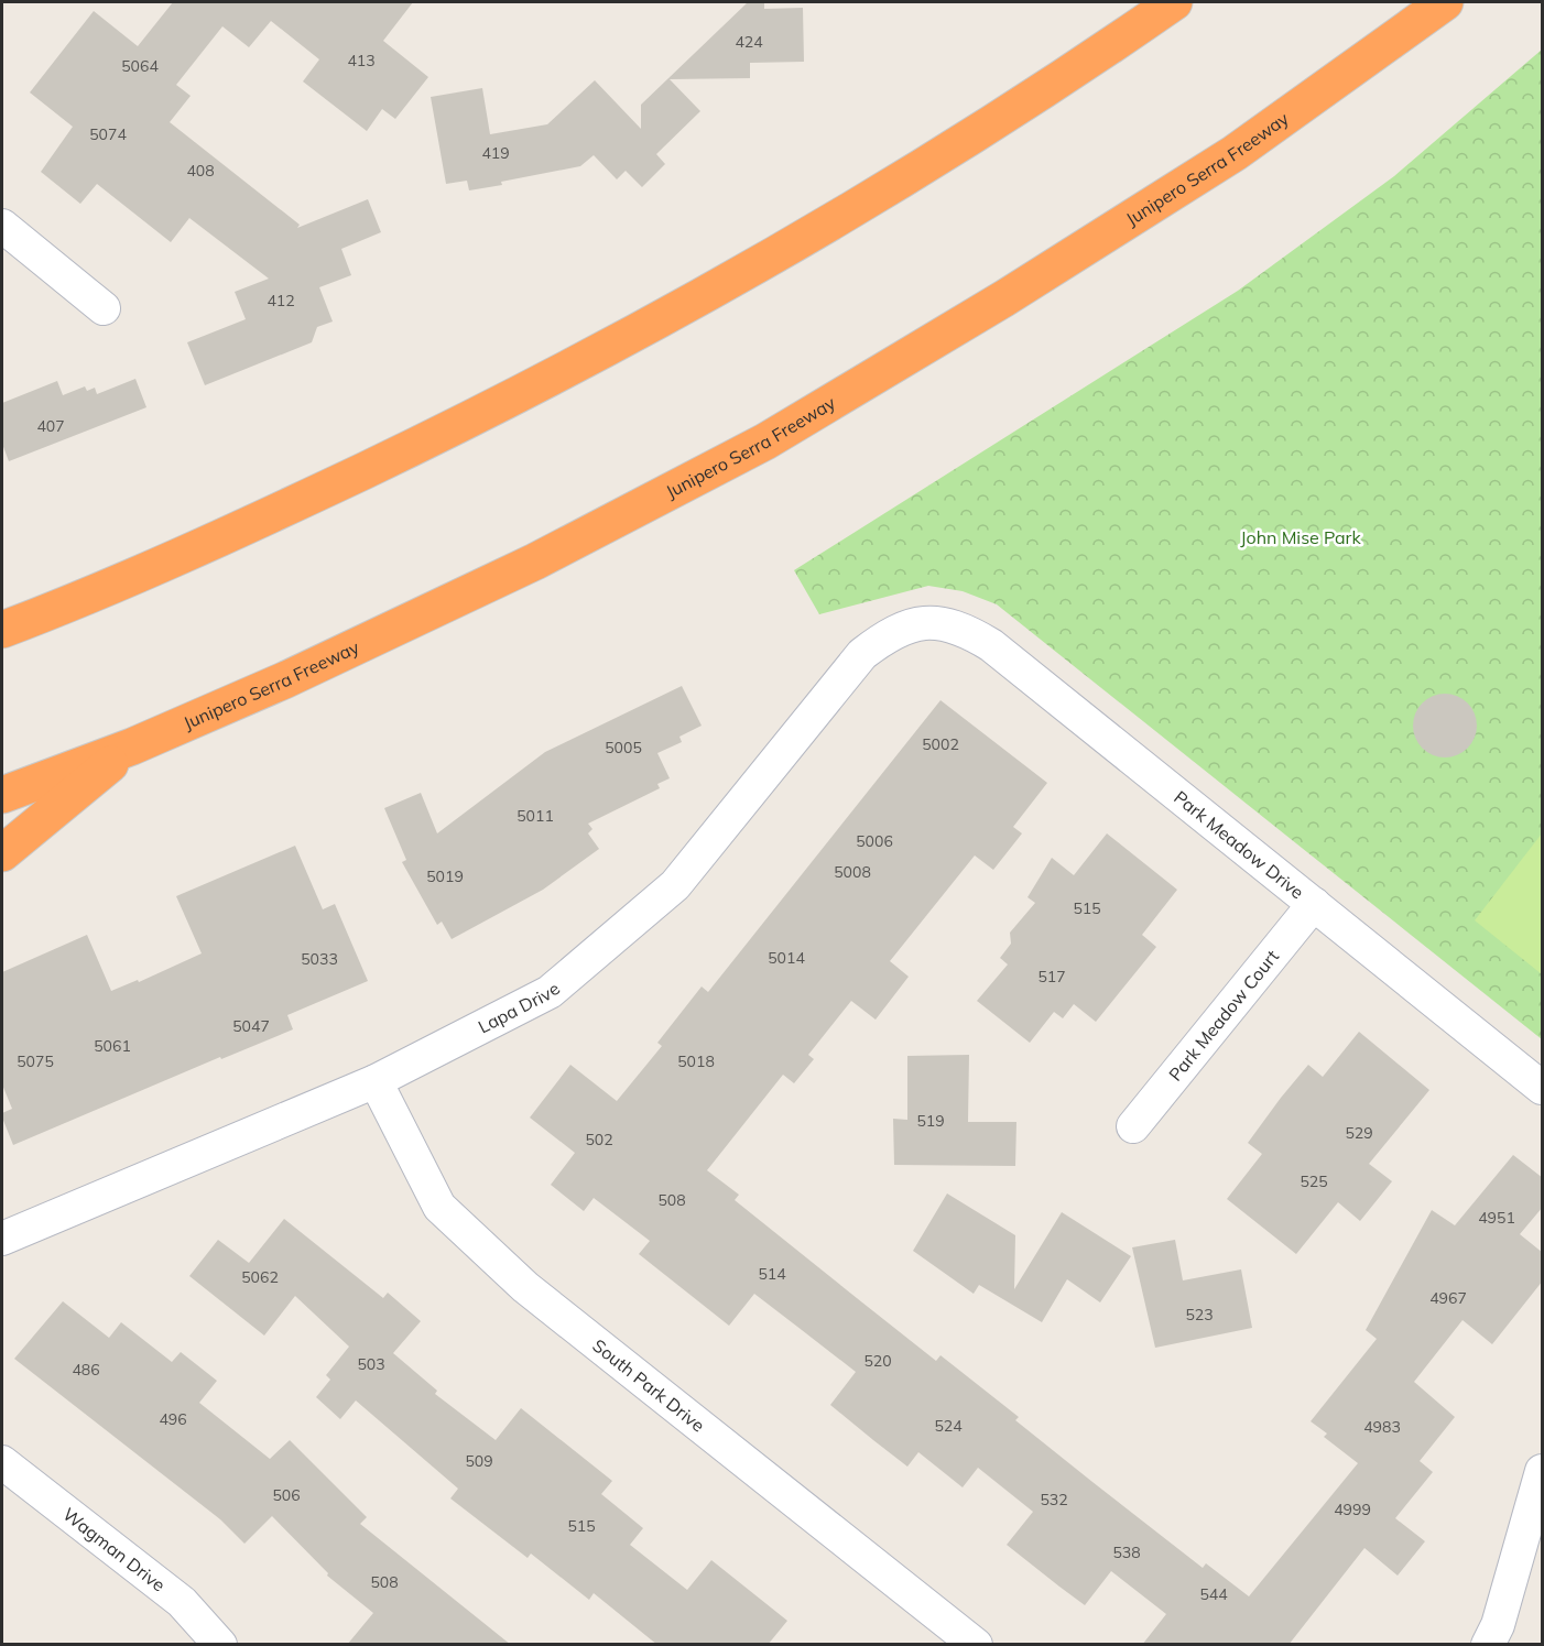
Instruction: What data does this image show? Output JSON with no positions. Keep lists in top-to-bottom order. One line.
{"streets":{"highway":["Junipero Serra Freeway"],"street":["Park Meadow Drive","Lapa Drive","Park Meadow Court","South Park Drive","Wagman Drive"]},"crossings":[["Park Meadow Drive","Lapa Drive"],["Park Meadow Drive","Park Meadow Court"],["Lapa Drive","South Park Drive"]],"parks":["John Mise Park"],"house_numbers":["424","413","5064","5074","419","408","412","407","5002","5005","5011","5006","5008","5019","515","5014","5033","517","5047","5061","5075","5018","519","529","502","525","508","4951","514","5062","4967","523","520","503","486","496","524","4983","509","506","532","4999","515","538","508","544"]}
